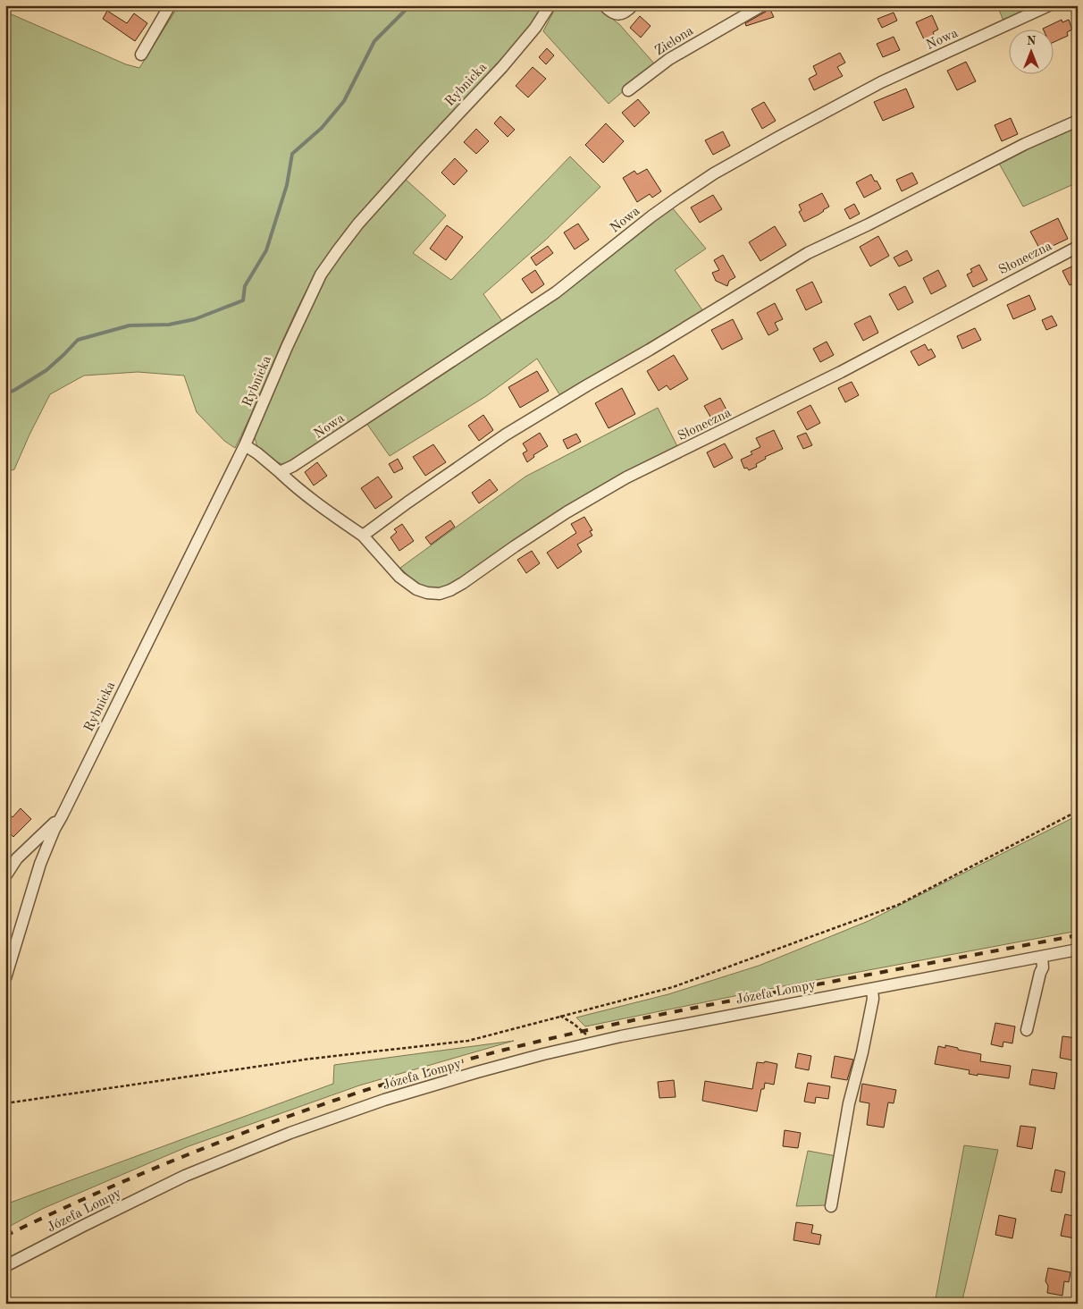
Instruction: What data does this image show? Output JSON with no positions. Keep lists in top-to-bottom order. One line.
{"streets":{"street":["Nowa","Zielona","Rybnicka","Słoneczna","Józefa Lompy"]},"crossings":[["Nowa","Słoneczna"]],"north":"top"}
